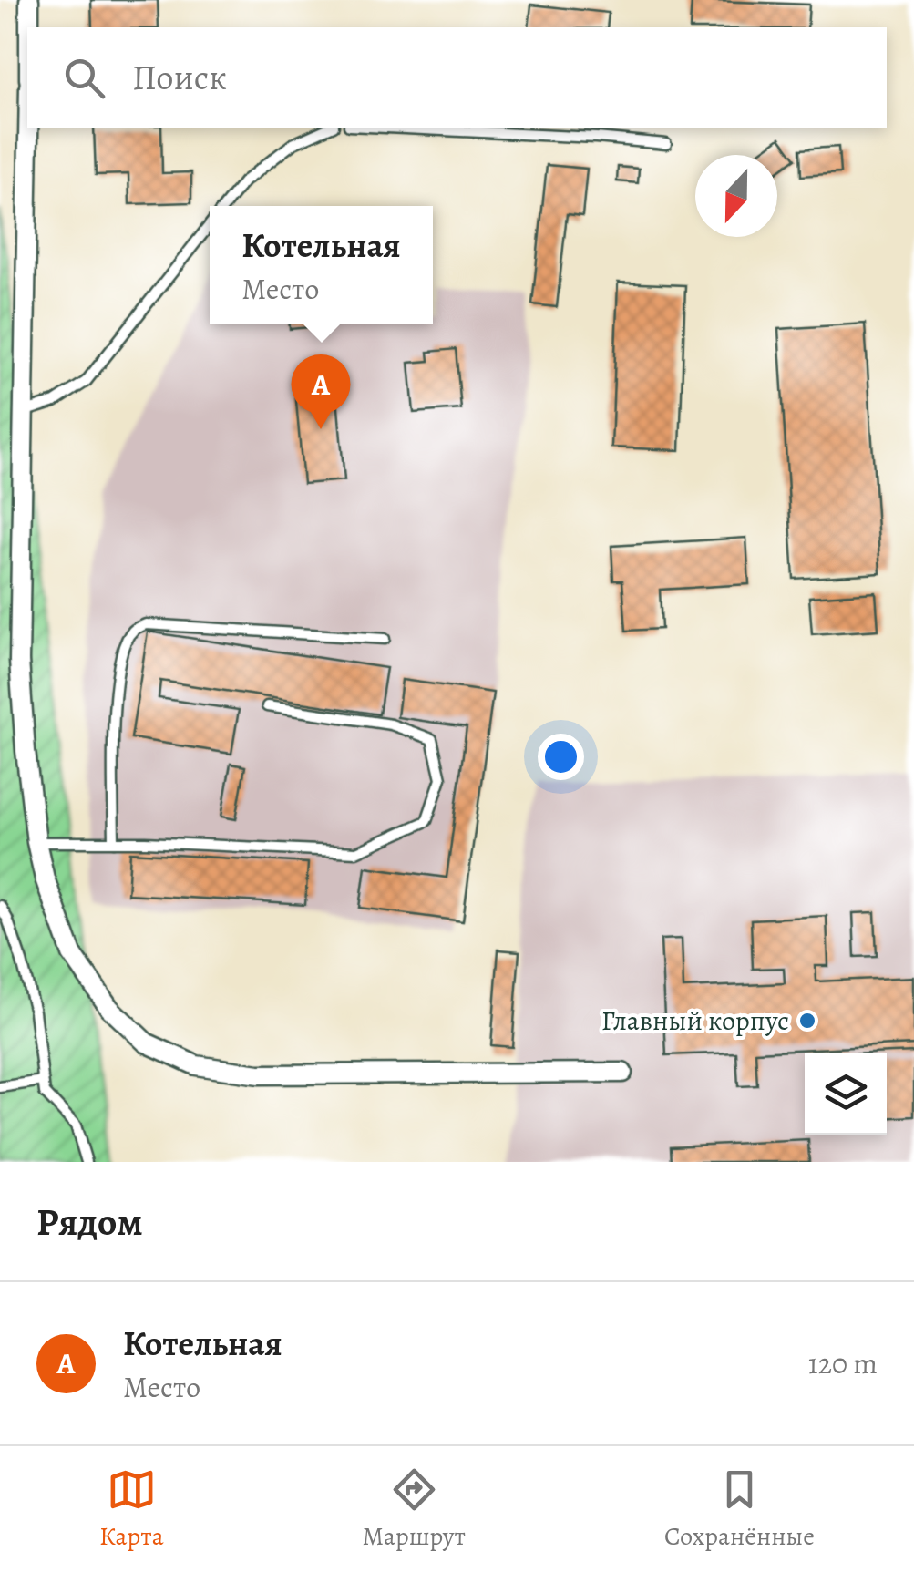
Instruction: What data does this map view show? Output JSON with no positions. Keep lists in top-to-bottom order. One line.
{"places":["Главный корпус"],"north":"bottom","page":{"search":"Поиск","popup":["Котельная","Место"],"pins":"A","heading":"Рядом","list":[{"mark":"A","name":"Котельная","note":"Место","value":"120 m"}],"nav":["Карта","Маршрут","Сохранённые"]}}
